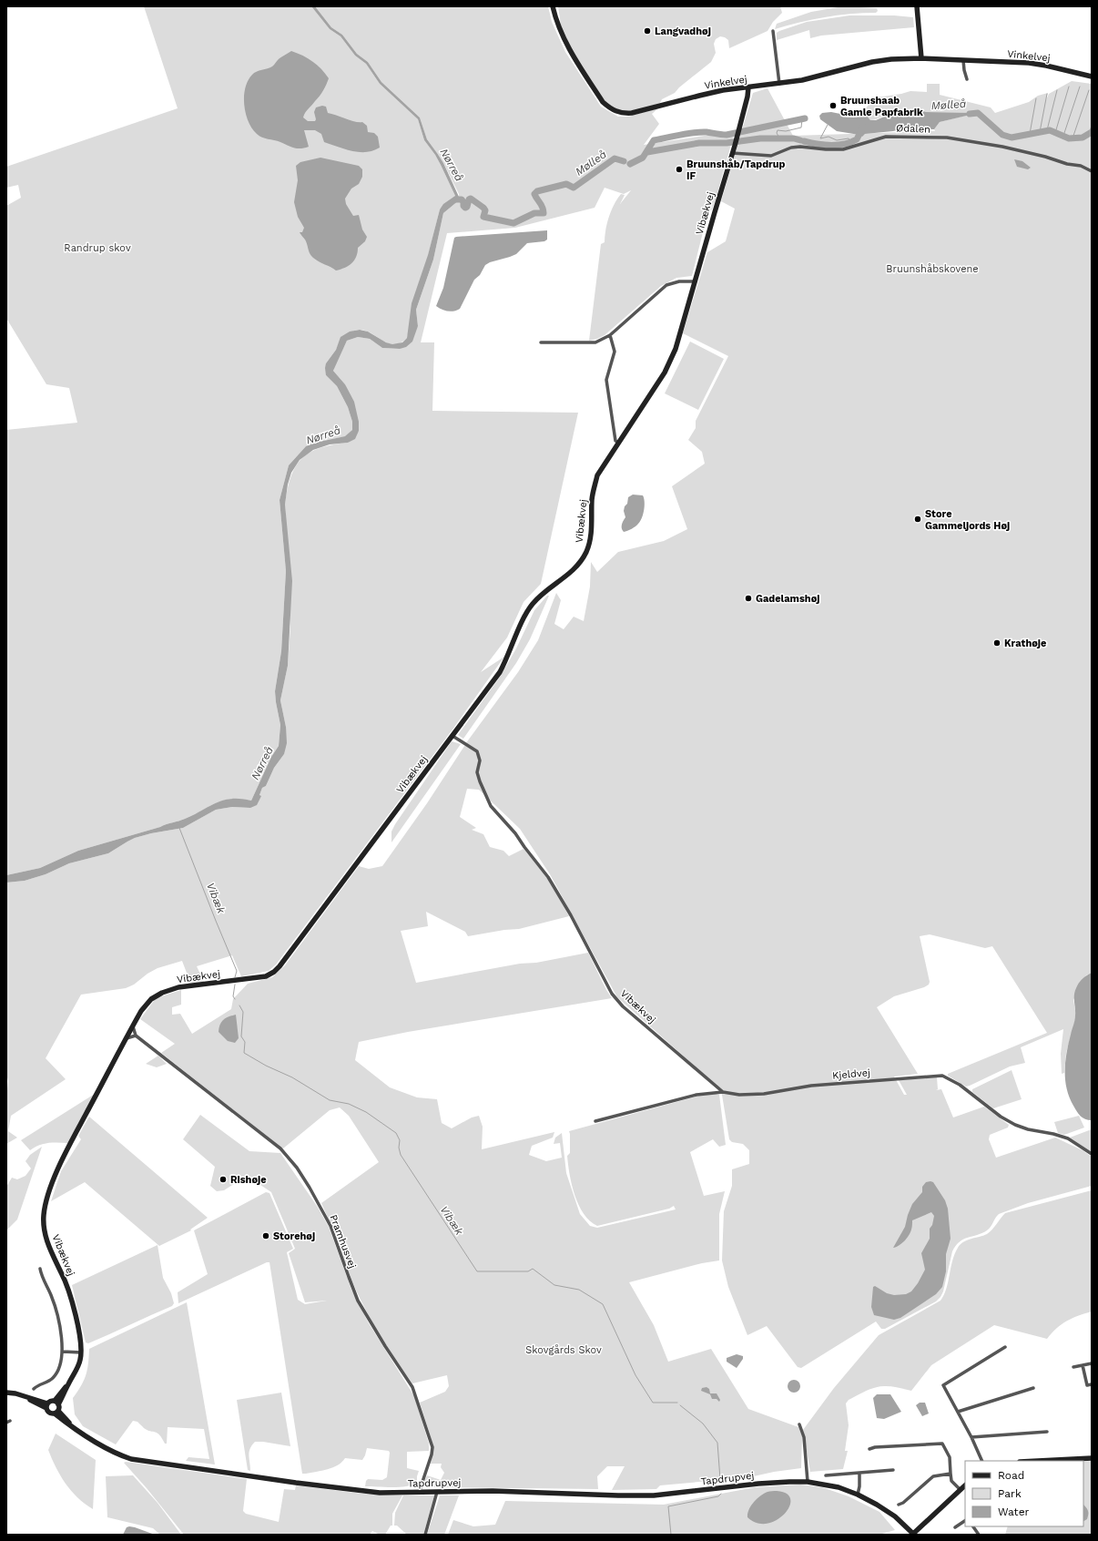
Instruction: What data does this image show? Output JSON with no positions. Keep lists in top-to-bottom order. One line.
{"streets":{"street":["Vinkelvej","Ødalen","Vibækvej","Kjeldvej","Pramhusvej","Tapdrupvej"]},"crossings":[["Vinkelvej","Vibækvej"],["Ødalen","Vibækvej"],["Vibækvej","Kjeldvej"],["Pramhusvej","Tapdrupvej"]],"water":["Mølleå","Nørreå","Vibæk"],"parks":["Randrup skov","Bruunshåbskovene","Skovgårds Skov"],"places":["Langvadhøj","Bruunshaab Gamle Papfabrik","Bruunshåb/Tapdrup IF","Store Gammeljords Høj","Gadelamshøj","Krathøje","Rishøje","Storehøj"],"legend":["Road","Park","Water"]}
